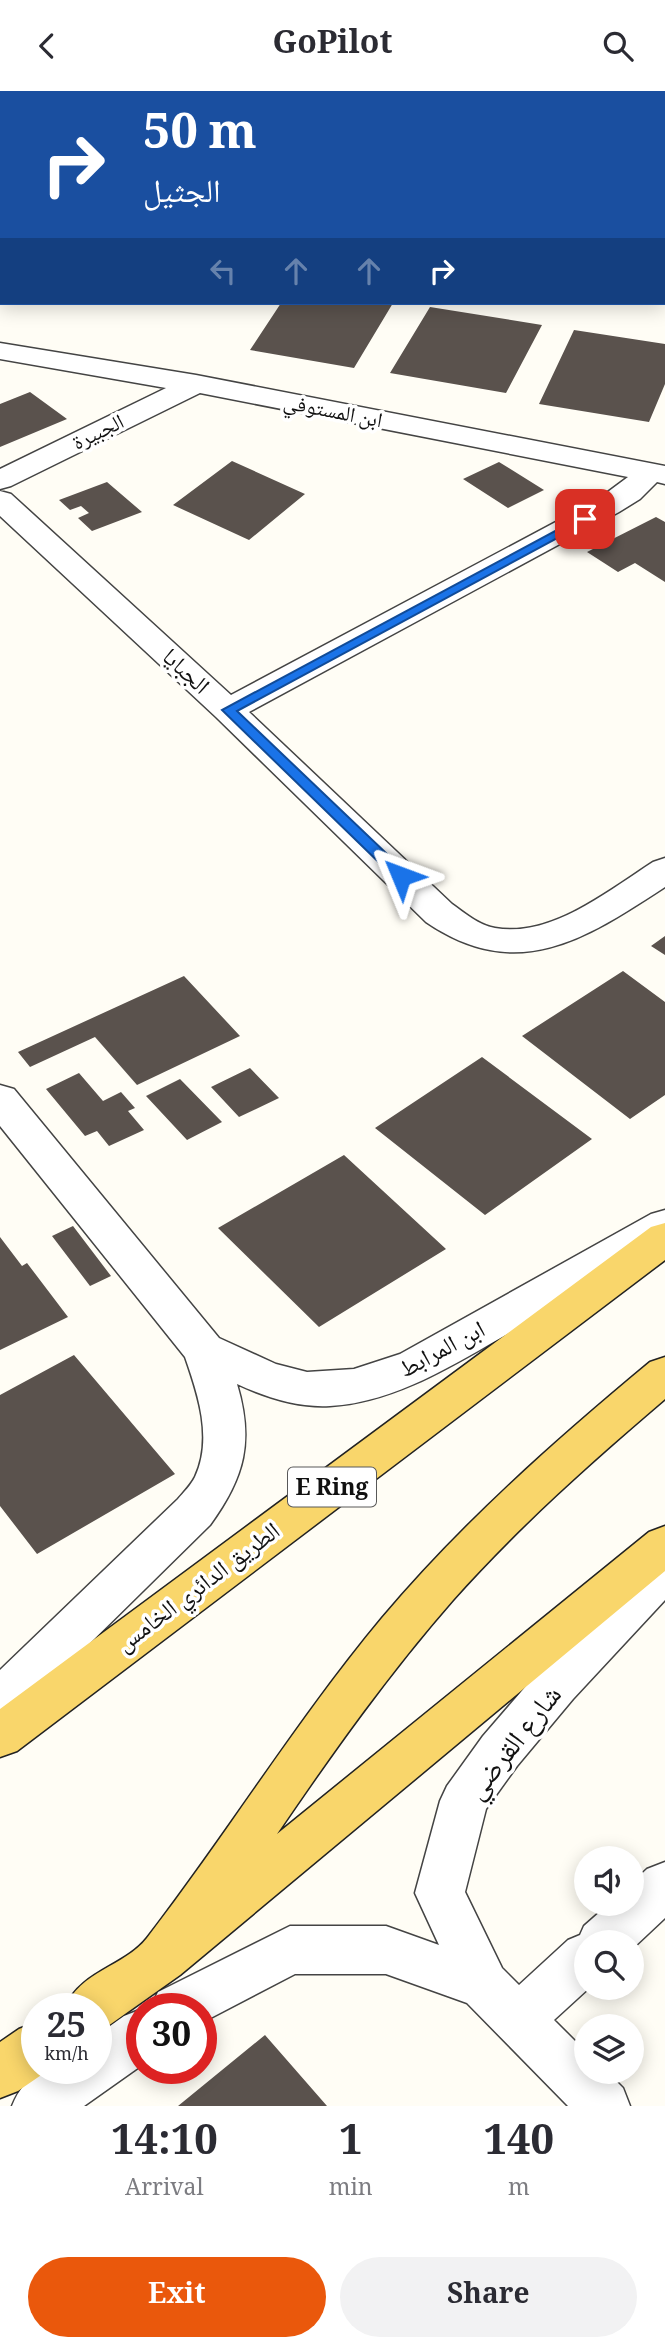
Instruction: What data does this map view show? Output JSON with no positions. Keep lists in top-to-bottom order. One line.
{"streets":{"main road":["E Ring","الطريق الدائري الخامس"],"street":["ابن المستوفي","الجبيرة","الجبايا","ابن المرابط","شارع القرضي"]},"crossings":[["ابن المستوفي","الجبيرة"]],"page":{"header":"GoPilot","turn":["50 m","الجثيل"],"speed":"25 km/h","limit":"30","eta":["14:10","Arrival","1","min","140","m"],"buttons":["Exit","Share"]}}
